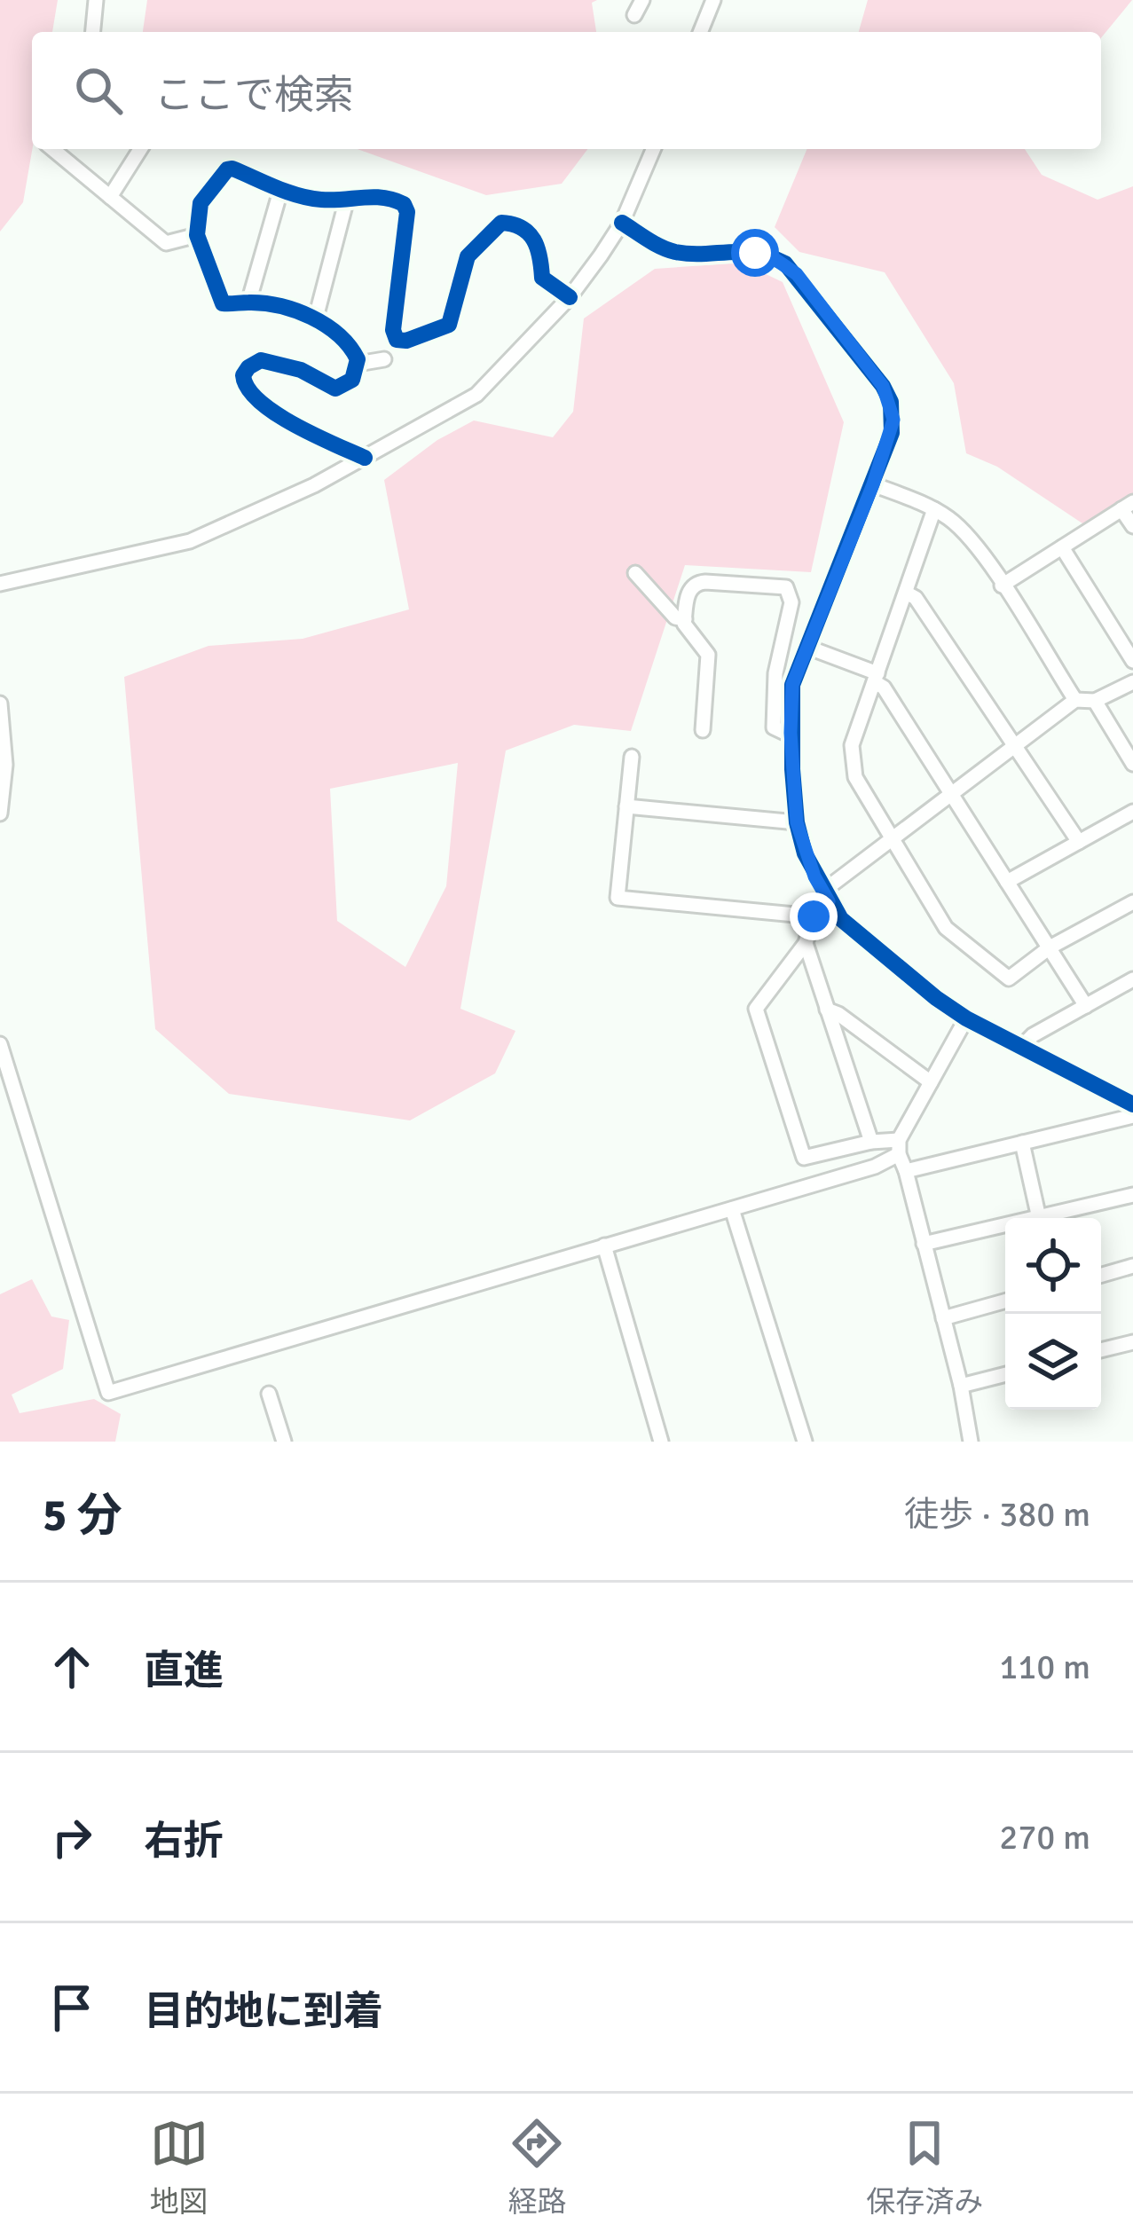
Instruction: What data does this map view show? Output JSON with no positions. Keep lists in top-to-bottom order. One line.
{"page":{"search":"ここで検索","heading":["5 分","徒歩 · 380 m"],"list":[["直進","110 m"],["右折","270 m"],"目的地に到着"],"nav":["地図","経路","保存済み"]}}
